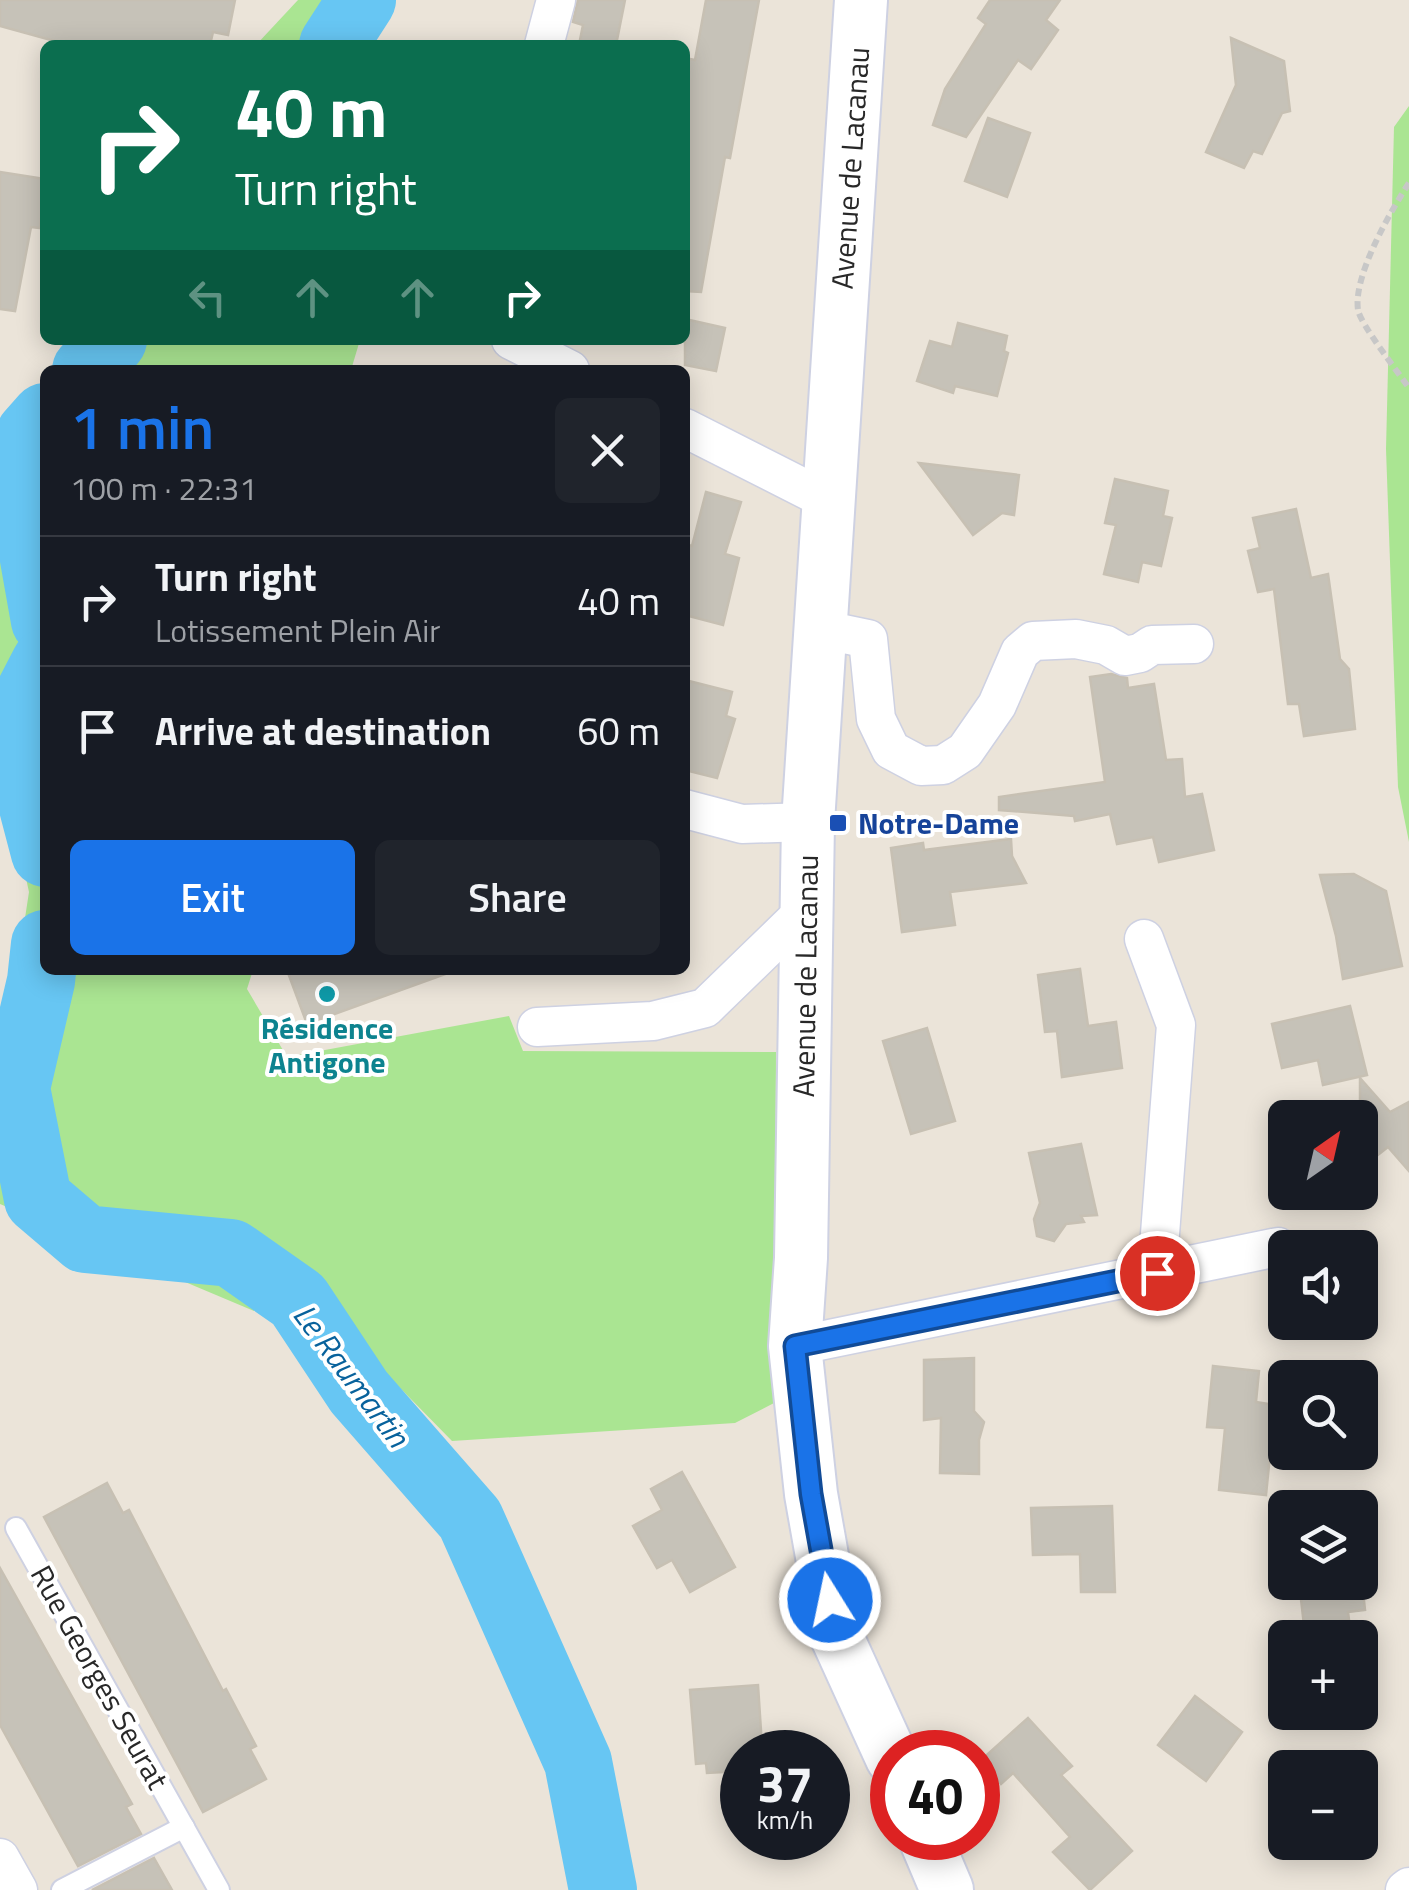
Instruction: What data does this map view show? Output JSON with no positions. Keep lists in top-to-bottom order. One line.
{"streets":{"street":["Avenue de Lacanau"],"lane":["Rue Georges Seurat"]},"water":["Le Raumartin"],"places":{"transit":["Notre-Dame"],"other":["Résidence Antigone"]},"north":"top right","page":{"turn":["40 m","Turn right"],"heading":["1 min","100 m · 22:31"],"list":[{"name":"Turn right","note":"Lotissement Plein Air","value":"40 m"},{"name":"Arrive at destination","value":"60 m"}],"buttons":["Exit","Share"],"map_buttons":["+","−"],"speed":"37 km/h","limit":"40"}}
